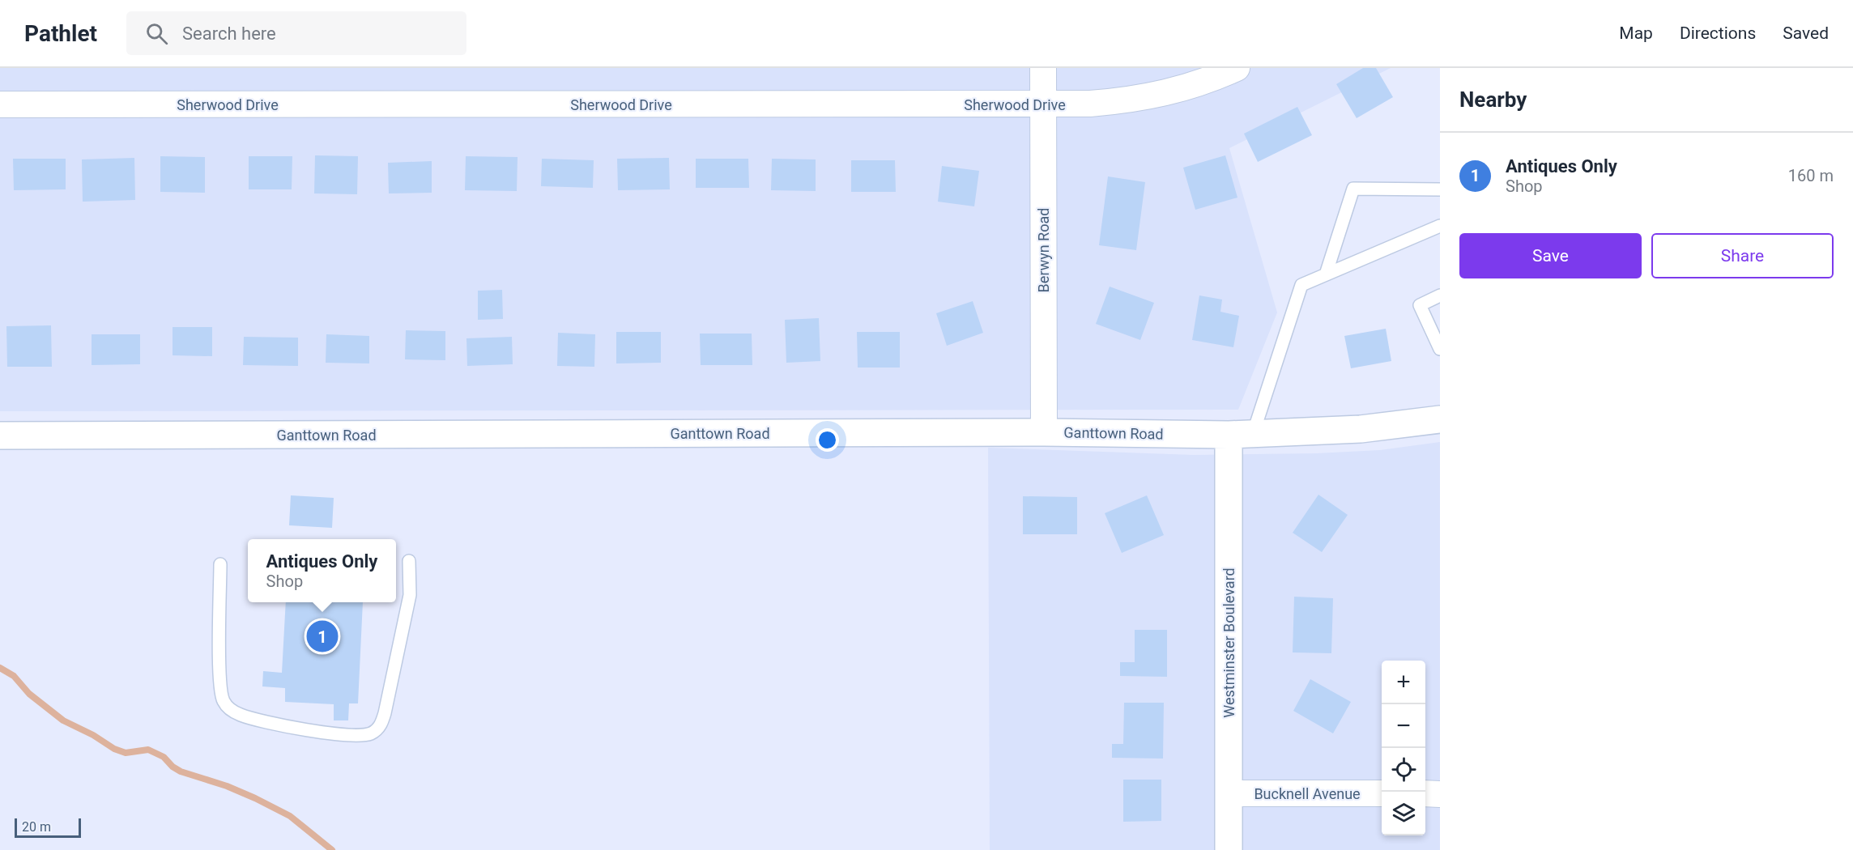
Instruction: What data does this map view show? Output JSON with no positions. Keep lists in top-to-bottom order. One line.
{"streets":{"street":["Sherwood Drive","Berwyn Road","Ganttown Road","Westminster Boulevard","Bucknell Avenue"]},"crossings":[["Sherwood Drive","Berwyn Road"],["Berwyn Road","Ganttown Road"],["Ganttown Road","Westminster Boulevard"],["Westminster Boulevard","Bucknell Avenue"]],"scale_bar":"20 m","page":{"header":"Pathlet","search":"Search here","nav":["Map","Directions","Saved"],"heading":"Nearby","list":[{"mark":"1","name":"Antiques Only","note":"Shop","value":"160 m"}],"buttons":["Save","Share"],"popup":["Antiques Only","Shop"],"pins":"1","map_buttons":["+","−"],"scale":"20 m"}}
